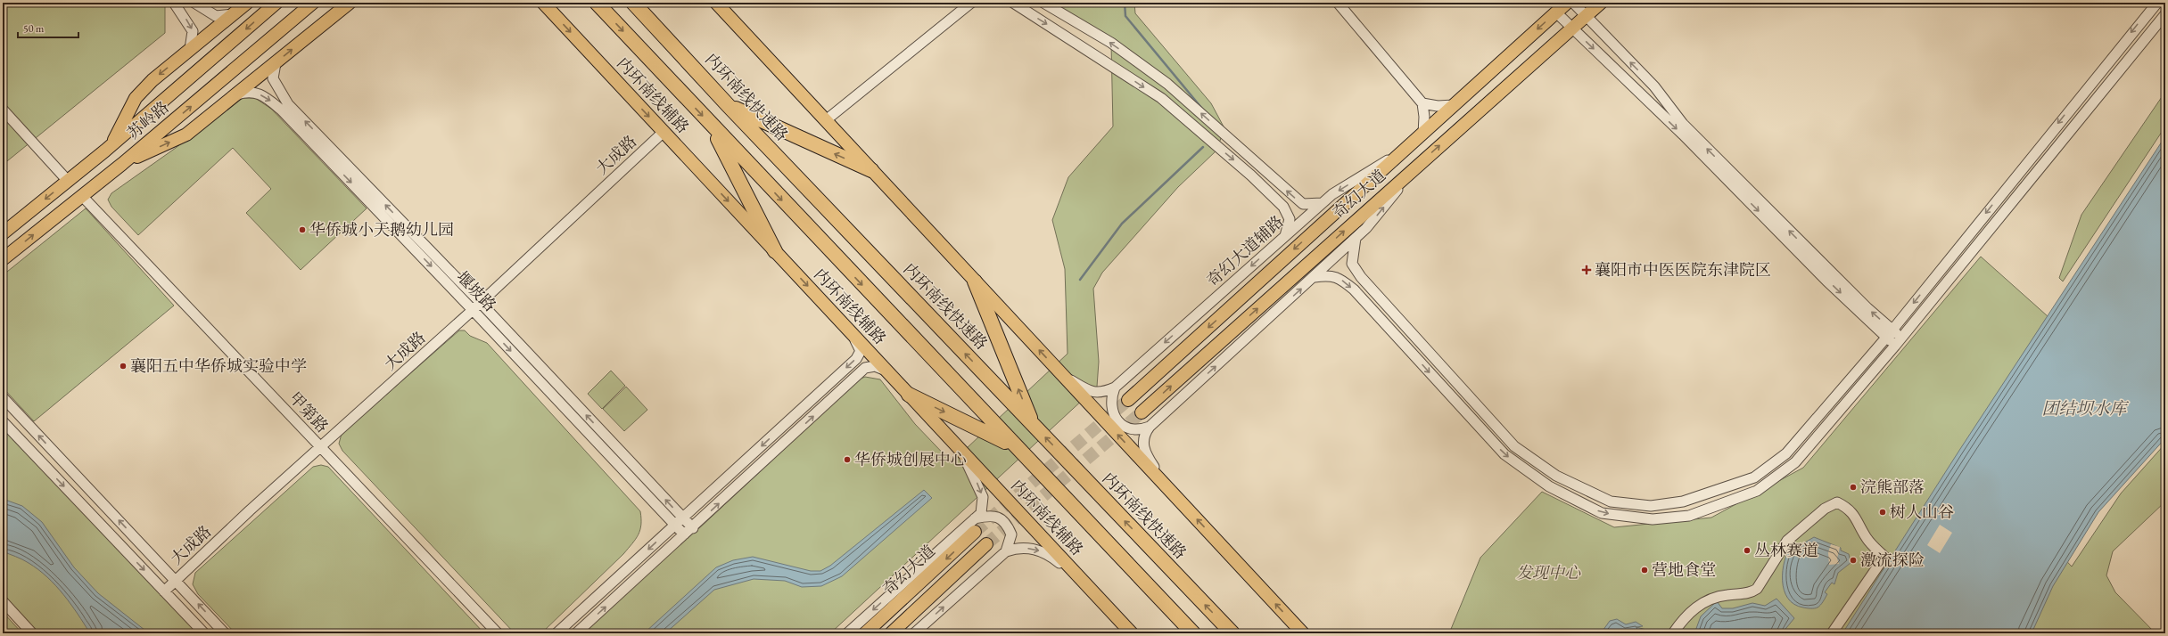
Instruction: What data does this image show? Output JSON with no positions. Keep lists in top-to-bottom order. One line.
{"streets":{"highway":["内环南线快速路"],"main road":["内环南线辅路","苏岭路","奇幻大道"],"street":["大成路","奇幻大道辅路","堰坡路","甲第路"]},"crossings":[["内环南线辅路","大成路"],["苏岭路","甲第路"],["大成路","堰坡路"],["大成路","甲第路"],["奇幻大道","奇幻大道辅路"]],"one_way":["内环南线辅路"],"water":["团结坝水库"],"parks":["发现中心"],"places":{"other":["华侨城小天鹅幼儿园","襄阳五中华侨城实验中学","华侨城创展中心","浣熊部落","树人山谷","丛林赛道","激流探险","营地食堂"],"health":["襄阳市中医医院东津院区"]},"scale_bar":"50 m"}
